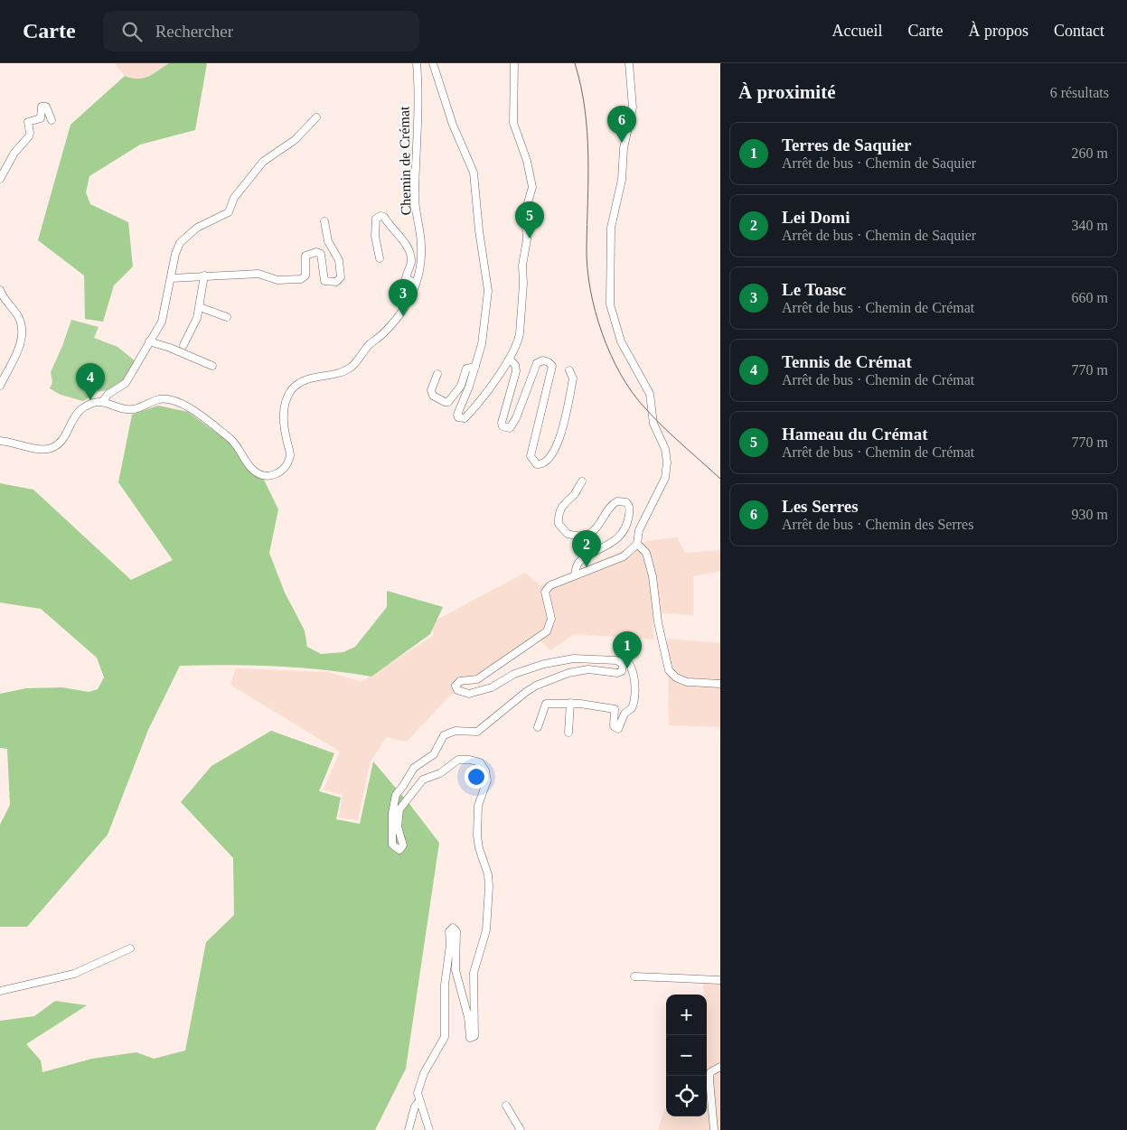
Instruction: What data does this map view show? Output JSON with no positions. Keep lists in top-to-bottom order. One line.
{"streets":{"street":["Chemin de Crémat"]},"page":{"header":"Carte","search":"Rechercher","nav":["Accueil","Carte","À propos","Contact"],"heading":["À proximité","6 résultats"],"pins":["6","5","3","4","2","1"],"list":[{"mark":"1","name":"Terres de Saquier","note":"Arrêt de bus · Chemin de Saquier","value":"260 m"},{"mark":"2","name":"Lei Domi","note":"Arrêt de bus · Chemin de Saquier","value":"340 m"},{"mark":"3","name":"Le Toasc","note":"Arrêt de bus · Chemin de Crémat","value":"660 m"},{"mark":"4","name":"Tennis de Crémat","note":"Arrêt de bus · Chemin de Crémat","value":"770 m"},{"mark":"5","name":"Hameau du Crémat","note":"Arrêt de bus · Chemin de Crémat","value":"770 m"},{"mark":"6","name":"Les Serres","note":"Arrêt de bus · Chemin des Serres","value":"930 m"}],"map_buttons":["+","−"]}}
